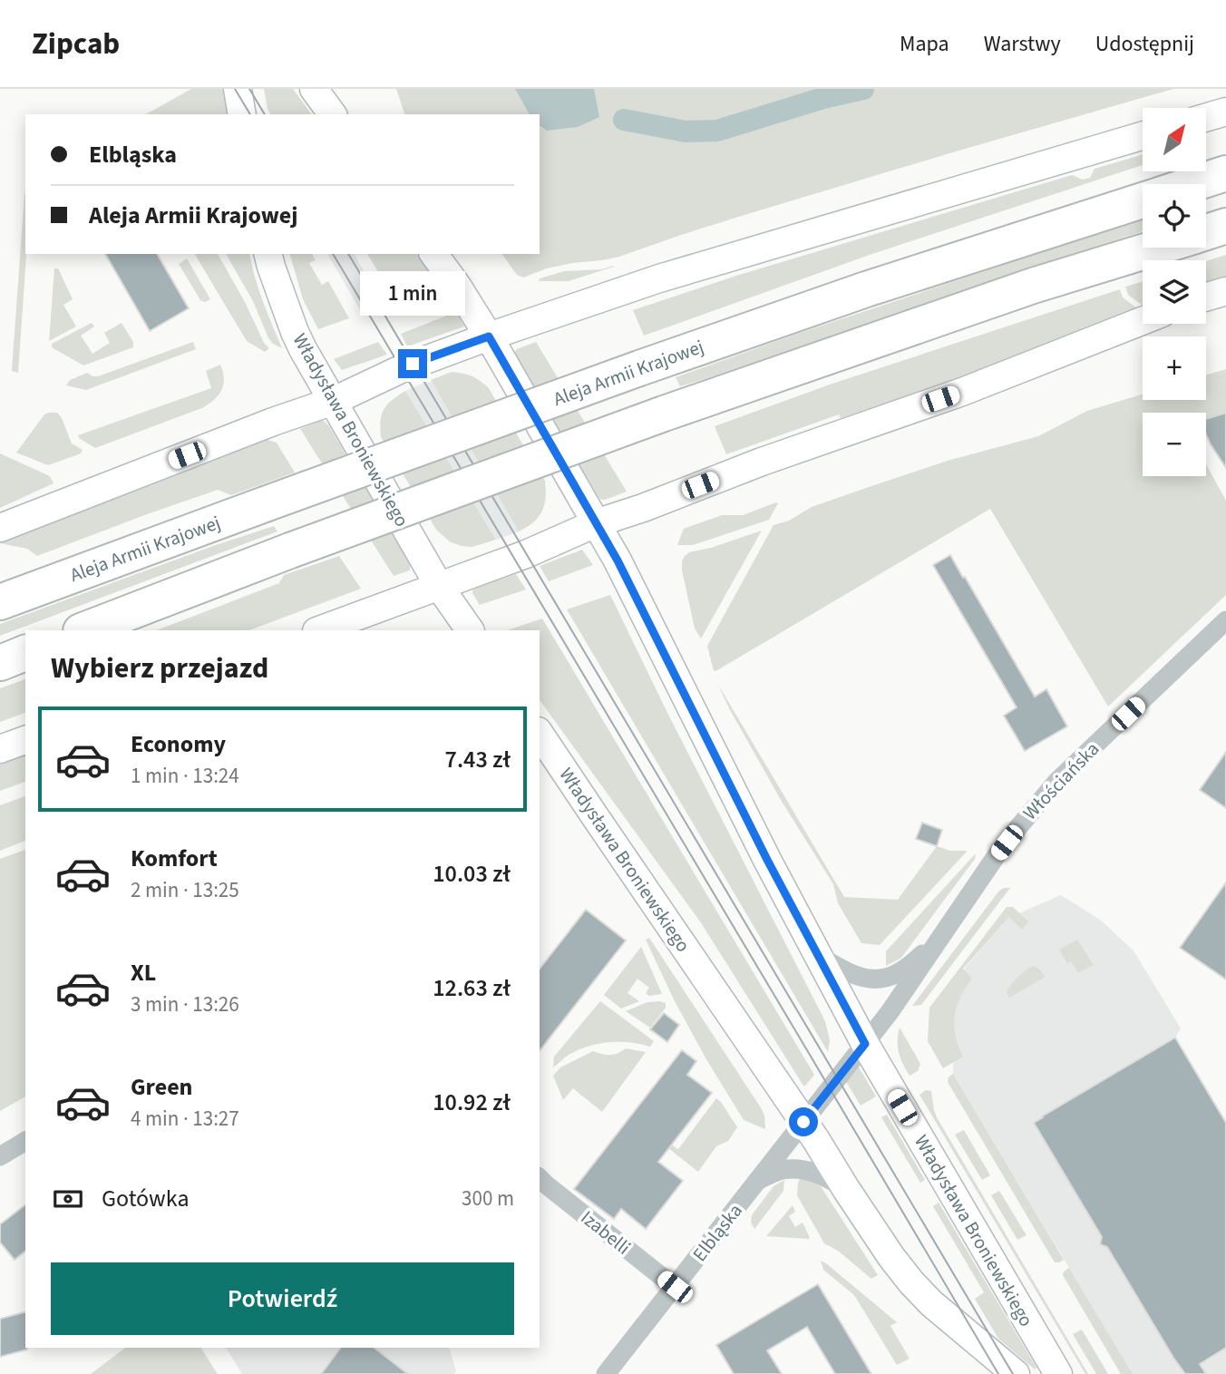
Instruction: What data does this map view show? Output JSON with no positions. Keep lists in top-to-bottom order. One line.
{"streets":{"highway":["Aleja Armii Krajowej"],"main road":["Władysława Broniewskiego"],"street":["Włościańska","Izabelli","Elbląska"]},"crossings":[["Władysława Broniewskiego","Włościańska"],["Władysława Broniewskiego","Elbląska"],["Włościańska","Elbląska"],["Izabelli","Elbląska"]],"north":"top right","page":{"header":"Zipcab","nav":["Mapa","Warstwy","Udostępnij"],"map_buttons":["+","−"],"banner":["Elbląska","Aleja Armii Krajowej"],"bubble":"1 min","heading":"Wybierz przejazd","list":[{"name":"Economy","note":"1 min · 13:24","value":"7.43 zł"},{"name":"Komfort","note":"2 min · 13:25","value":"10.03 zł"},{"name":"XL","note":"3 min · 13:26","value":"12.63 zł"},{"name":"Green","note":"4 min · 13:27","value":"10.92 zł"}],"pay":["Gotówka","300 m"],"buttons":"Potwierdź"}}
